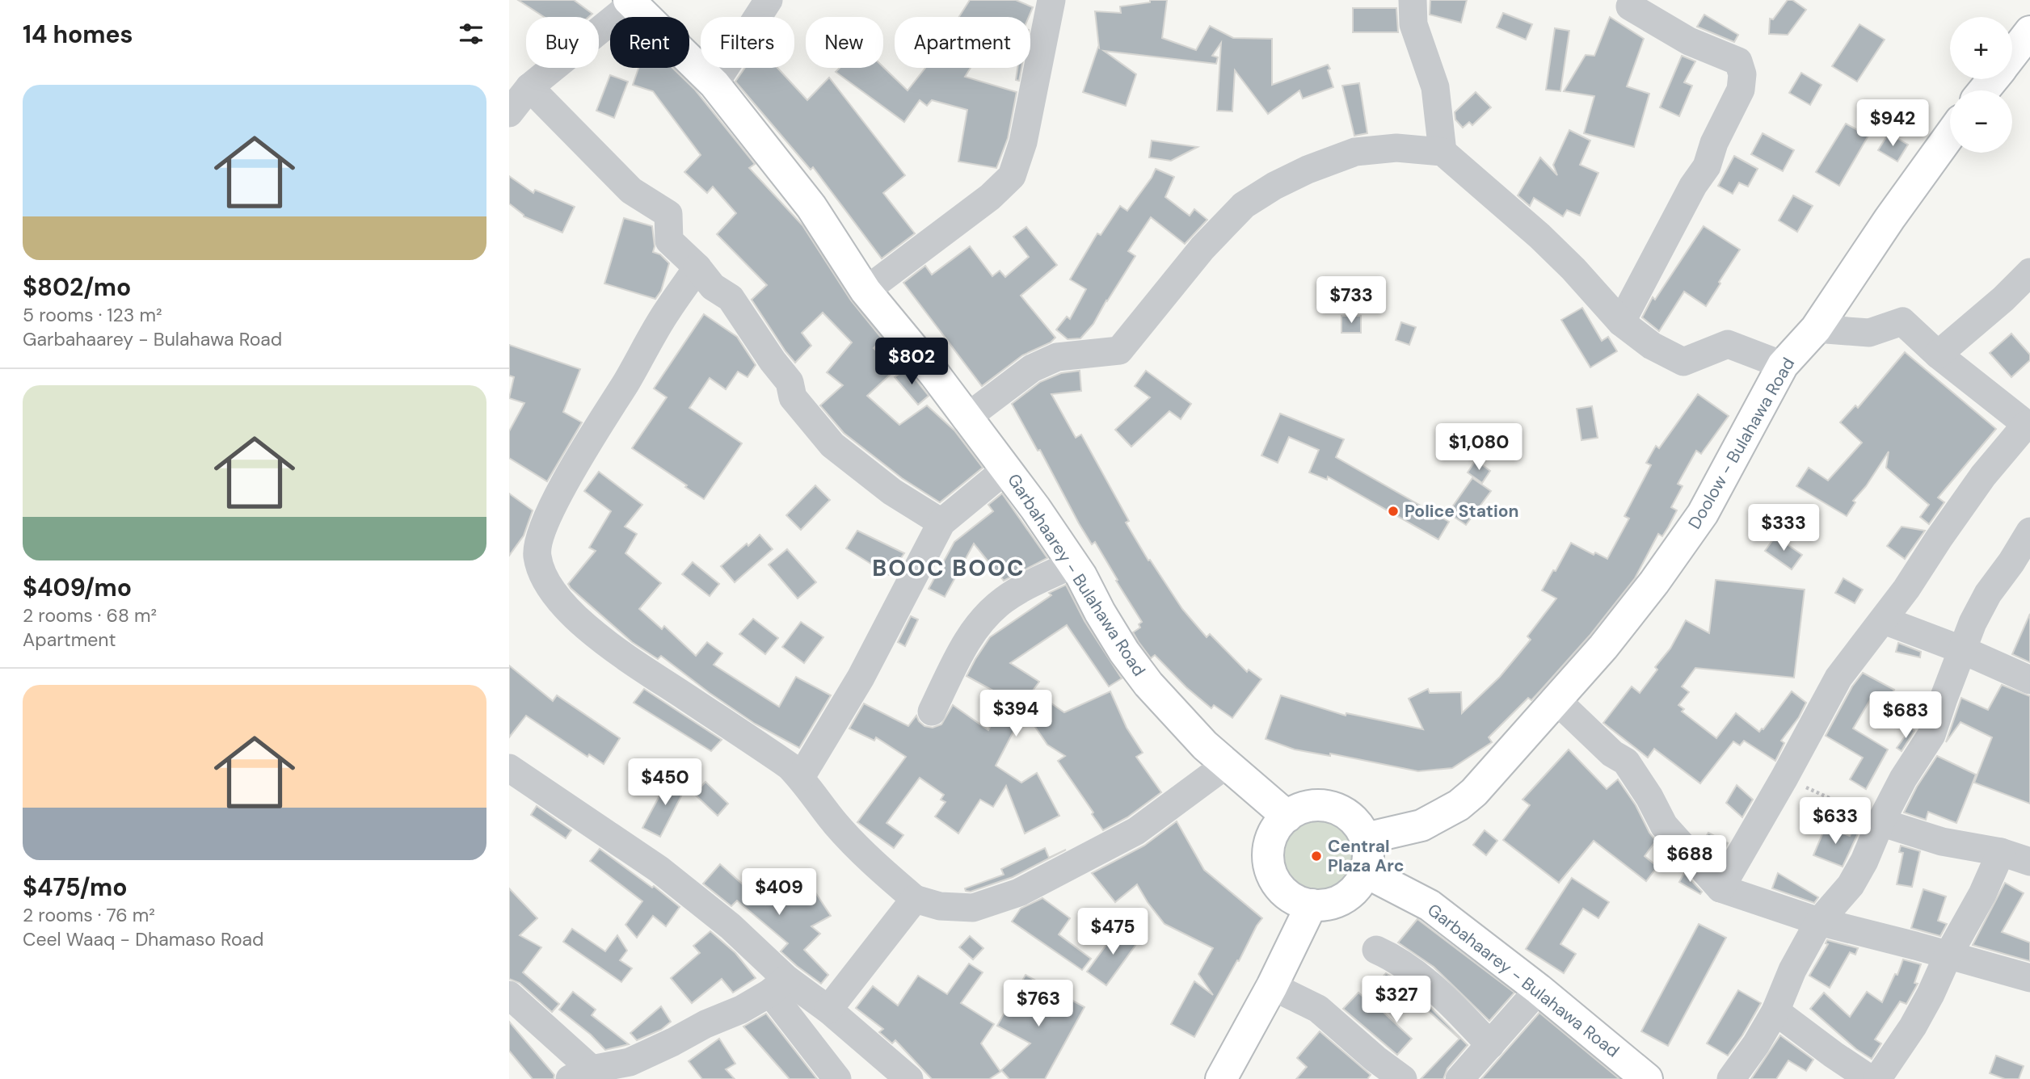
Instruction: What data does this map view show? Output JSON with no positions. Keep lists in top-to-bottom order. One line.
{"streets":{"main road":["Doolow - Bulahawa Road","Garbahaarey - Bulahawa Road"]},"crossings":[["Doolow - Bulahawa Road","Garbahaarey - Bulahawa Road"]],"districts":["BOOC BOOC"],"places":["Police Station","Central Plaza Arc"],"page":{"heading":"14 homes","map_buttons":["+","−"],"chip":["Buy","Rent","Filters","New","Apartment"],"list":[{"name":"$802/mo","note":"5 rooms · 123 m² · Garbahaarey - Bulahawa Road"},{"name":"$409/mo","note":"2 rooms · 68 m² · Apartment"},{"name":"$475/mo","note":"2 rooms · 76 m² · Ceel Waaq - Dhamaso Road"}],"price":["$942","$733","$802","$1,080","$333","$394","$683","$450","$633","$688","$409","$475","$327","$763"]}}
